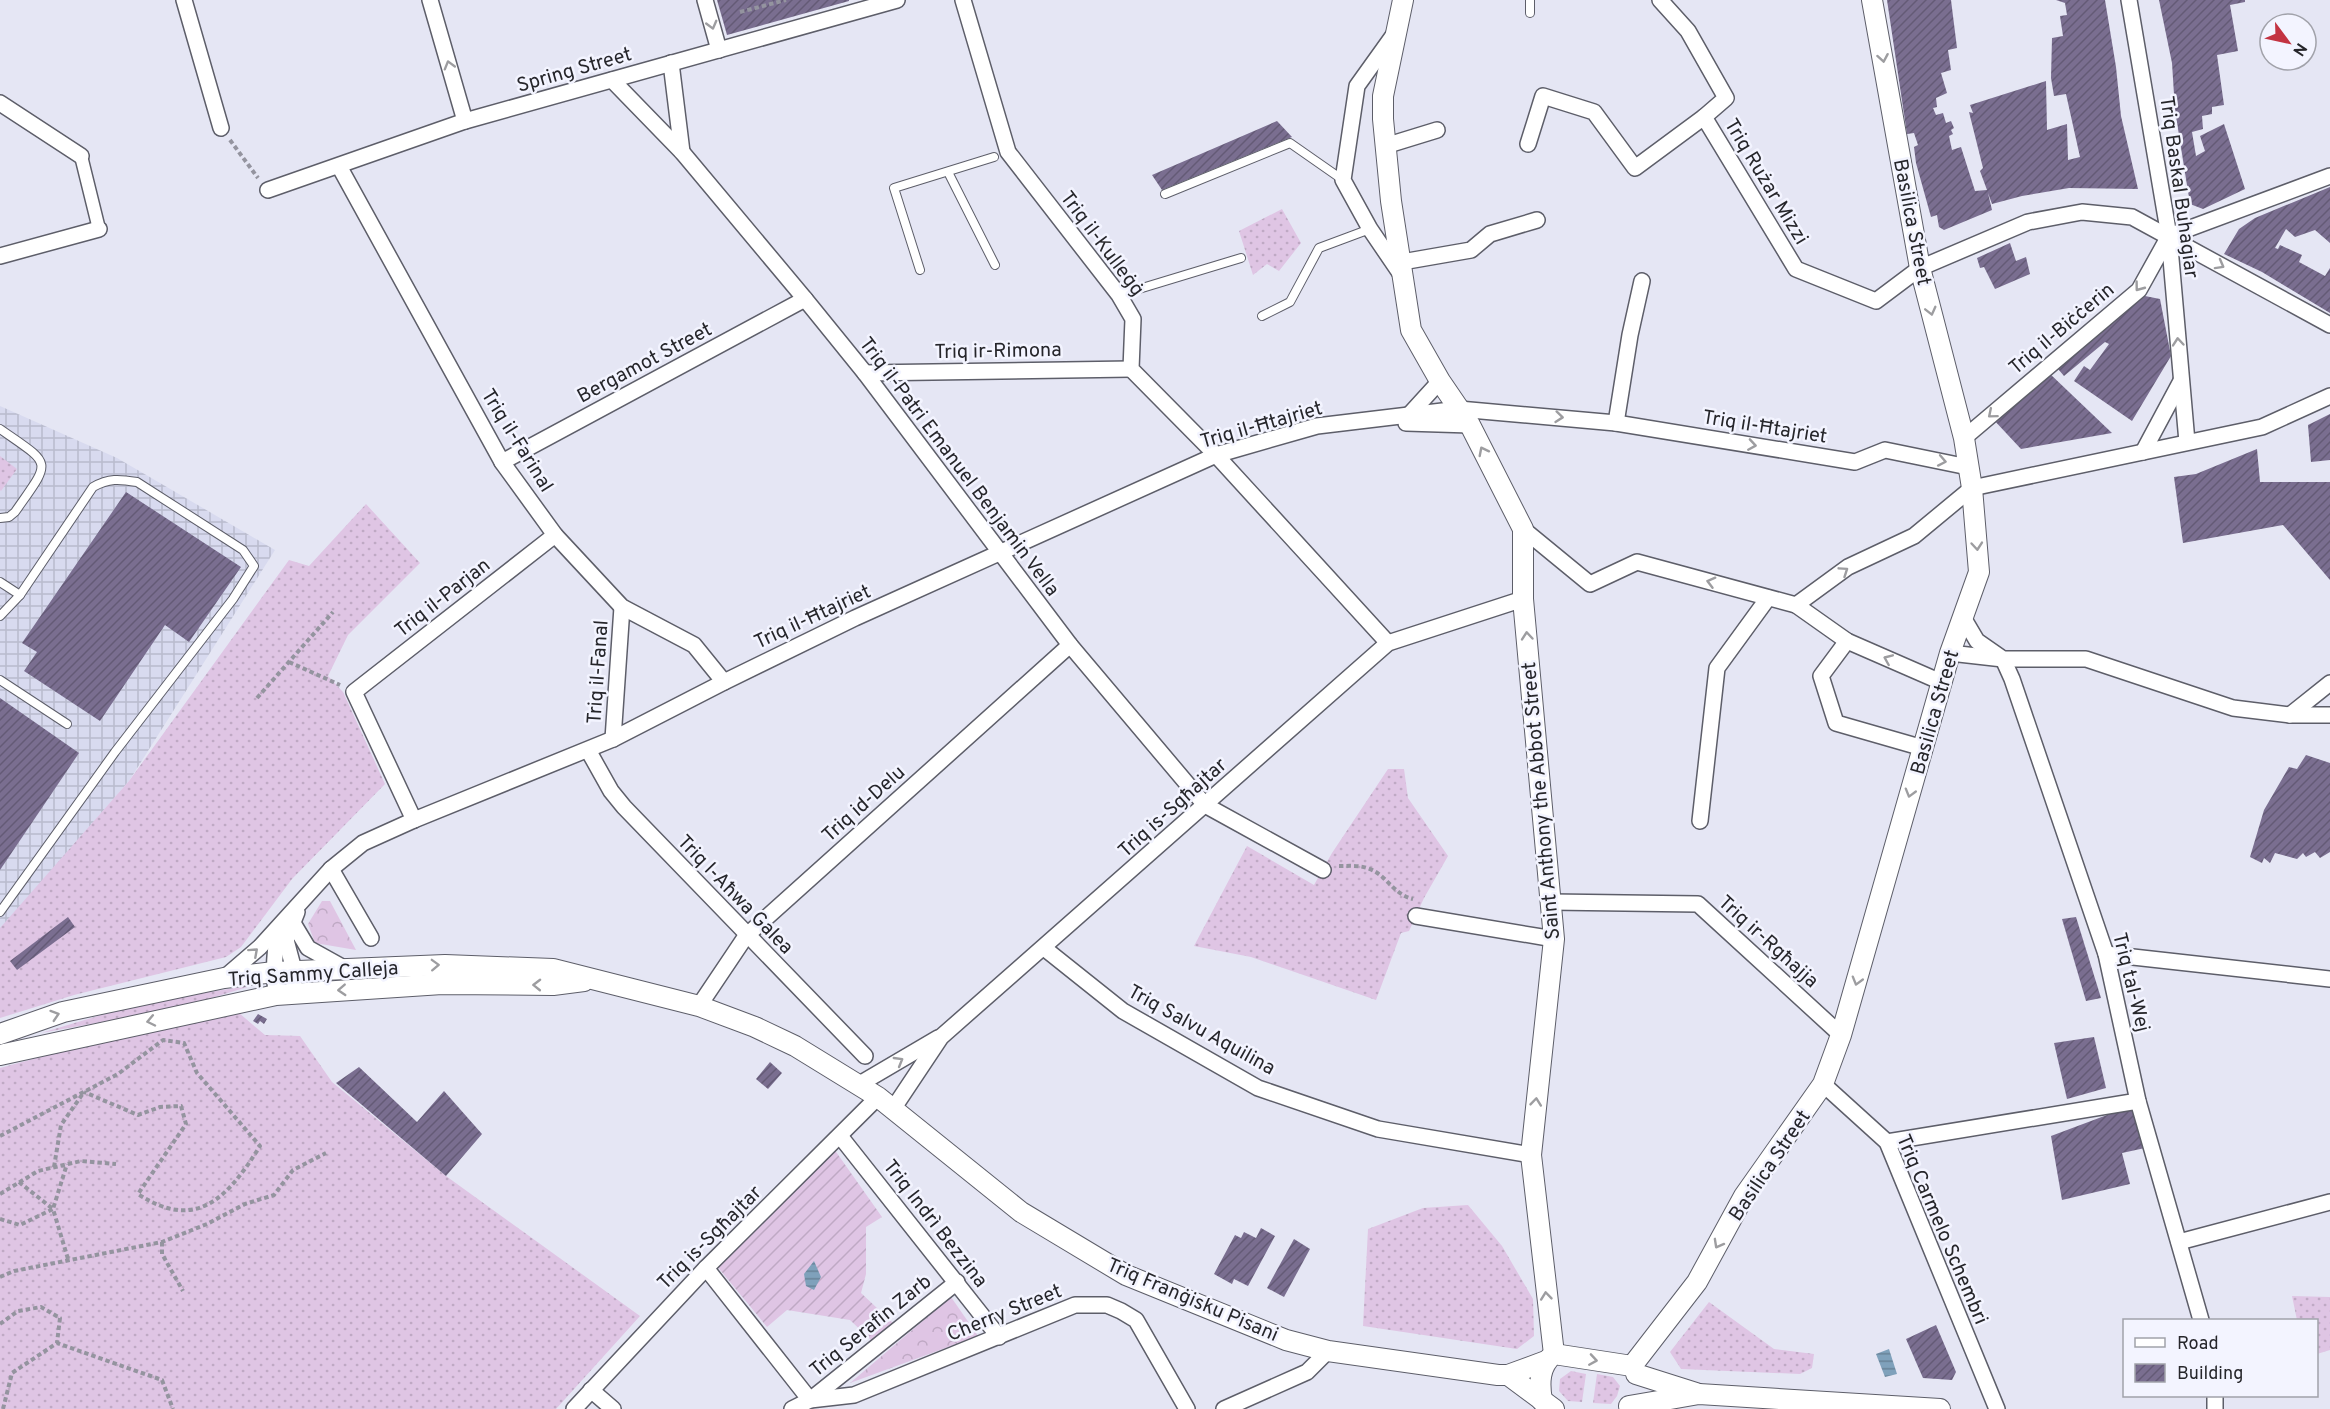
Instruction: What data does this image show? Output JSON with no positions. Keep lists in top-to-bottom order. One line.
{"streets":{"street":["Spring Street","Triq Rużar Mizzi","Triq Baskal Buhagiar","Basilica Street","Triq il-Kulleġġ","Triq il-Biċċerin","Triq ir-Rimona","Bergamot Street","Triq il-Ħtajriet","Triq il-Farinal","Triq il-Patri Emanuel Benjamin Vella","Triq il-Parjan","Triq il-Fanal","Saint Anthony the Abbot Street","Triq id-Delu","Triq is-Sgħajtar","Triq l-Aħwa Galea","Triq ir-Rgħajja","Triq Sammy Calleja","Triq tal-Wej","Triq Salvu Aquilina","Triq Indrì Bezzina","Triq Carmelo Schembri","Triq Franġisku Pisani","Cherry Street","Triq Serafin Zarb"]},"crossings":[["Spring Street","Triq il-Farinal"],["Spring Street","Triq il-Patri Emanuel Benjamin Vella"],["Triq Rużar Mizzi","Basilica Street"],["Triq Baskal Buhagiar","Triq il-Biċċerin"],["Basilica Street","Triq il-Biċċerin"],["Basilica Street","Triq il-Ħtajriet"],["Basilica Street","Triq ir-Rgħajja"],["Basilica Street","Triq Carmelo Schembri"],["Triq il-Kulleġġ","Triq ir-Rimona"],["Triq ir-Rimona","Triq il-Patri Emanuel Benjamin Vella"],["Bergamot Street","Triq il-Farinal"],["Bergamot Street","Triq il-Patri Emanuel Benjamin Vella"],["Triq il-Ħtajriet","Triq il-Farinal"],["Triq il-Ħtajriet","Triq il-Patri Emanuel Benjamin Vella"],["Triq il-Ħtajriet","Triq il-Fanal"],["Triq il-Ħtajriet","Saint Anthony the Abbot Street"],["Triq il-Ħtajriet","Triq l-Aħwa Galea"],["Triq il-Ħtajriet","Triq Sammy Calleja"],["Triq il-Farinal","Triq il-Parjan"],["Triq il-Farinal","Triq il-Fanal"],["Triq il-Patri Emanuel Benjamin Vella","Triq id-Delu"],["Triq il-Patri Emanuel Benjamin Vella","Triq is-Sgħajtar"],["Saint Anthony the Abbot Street","Triq is-Sgħajtar"],["Saint Anthony the Abbot Street","Triq ir-Rgħajja"],["Saint Anthony the Abbot Street","Triq Salvu Aquilina"],["Saint Anthony the Abbot Street","Triq Franġisku Pisani"],["Triq id-Delu","Triq l-Aħwa Galea"],["Triq id-Delu","Triq Sammy Calleja"],["Triq id-Delu","Triq Franġisku Pisani"],["Triq is-Sgħajtar","Triq Salvu Aquilina"],["Triq is-Sgħajtar","Triq Indrì Bezzina"],["Triq is-Sgħajtar","Triq Franġisku Pisani"],["Triq Sammy Calleja","Triq Franġisku Pisani"],["Triq Indrì Bezzina","Cherry Street"],["Triq Indrì Bezzina","Triq Serafin Zarb"],["Cherry Street","Triq Serafin Zarb"]],"one_way":["Basilica Street","Triq il-Biċċerin","Saint Anthony the Abbot Street"],"legend":["Road","Building"],"north":"bottom right"}
